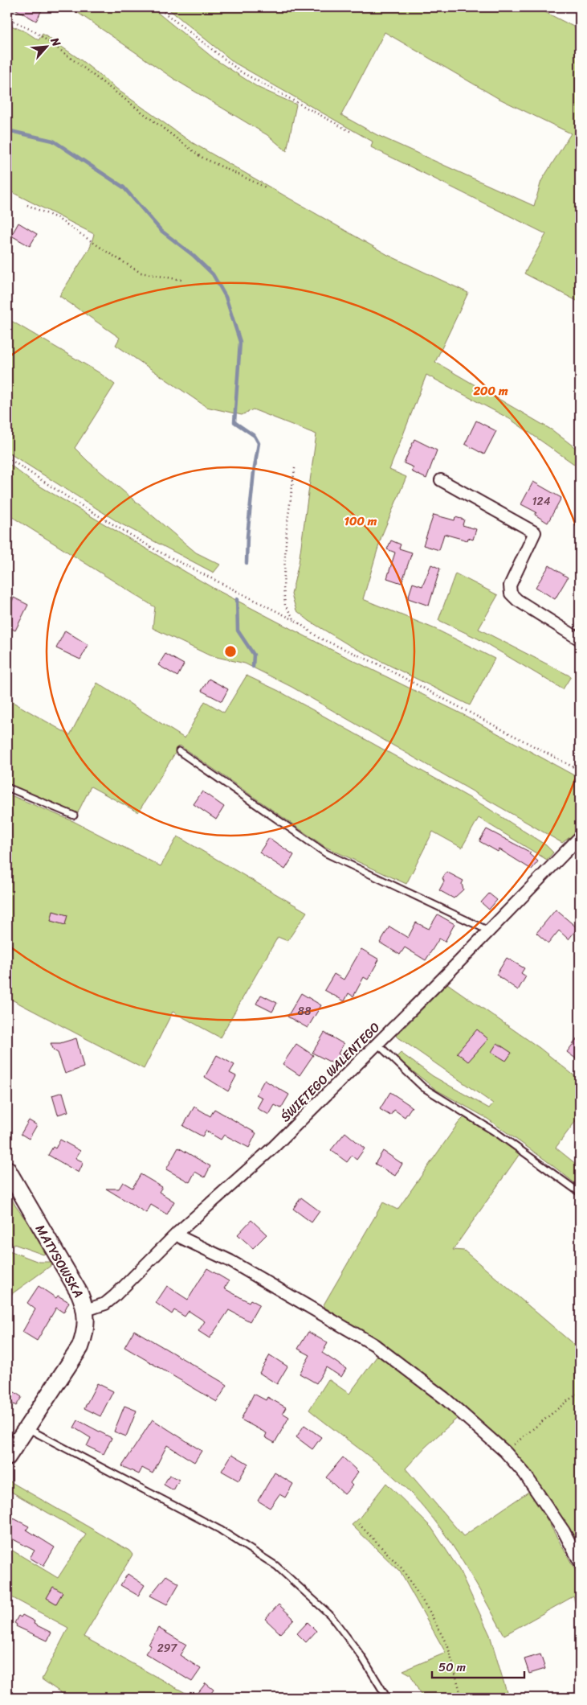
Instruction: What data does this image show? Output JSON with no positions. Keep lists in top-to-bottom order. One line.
{"streets":{"street":["ŚWIĘTEGO WALENTEGO","MATYSOWSKA"]},"crossings":[["ŚWIĘTEGO WALENTEGO","MATYSOWSKA"]],"house_numbers":["124","88","297"],"scale_bar":"50 m","north":"top right","rings":["200 m","100 m"]}
